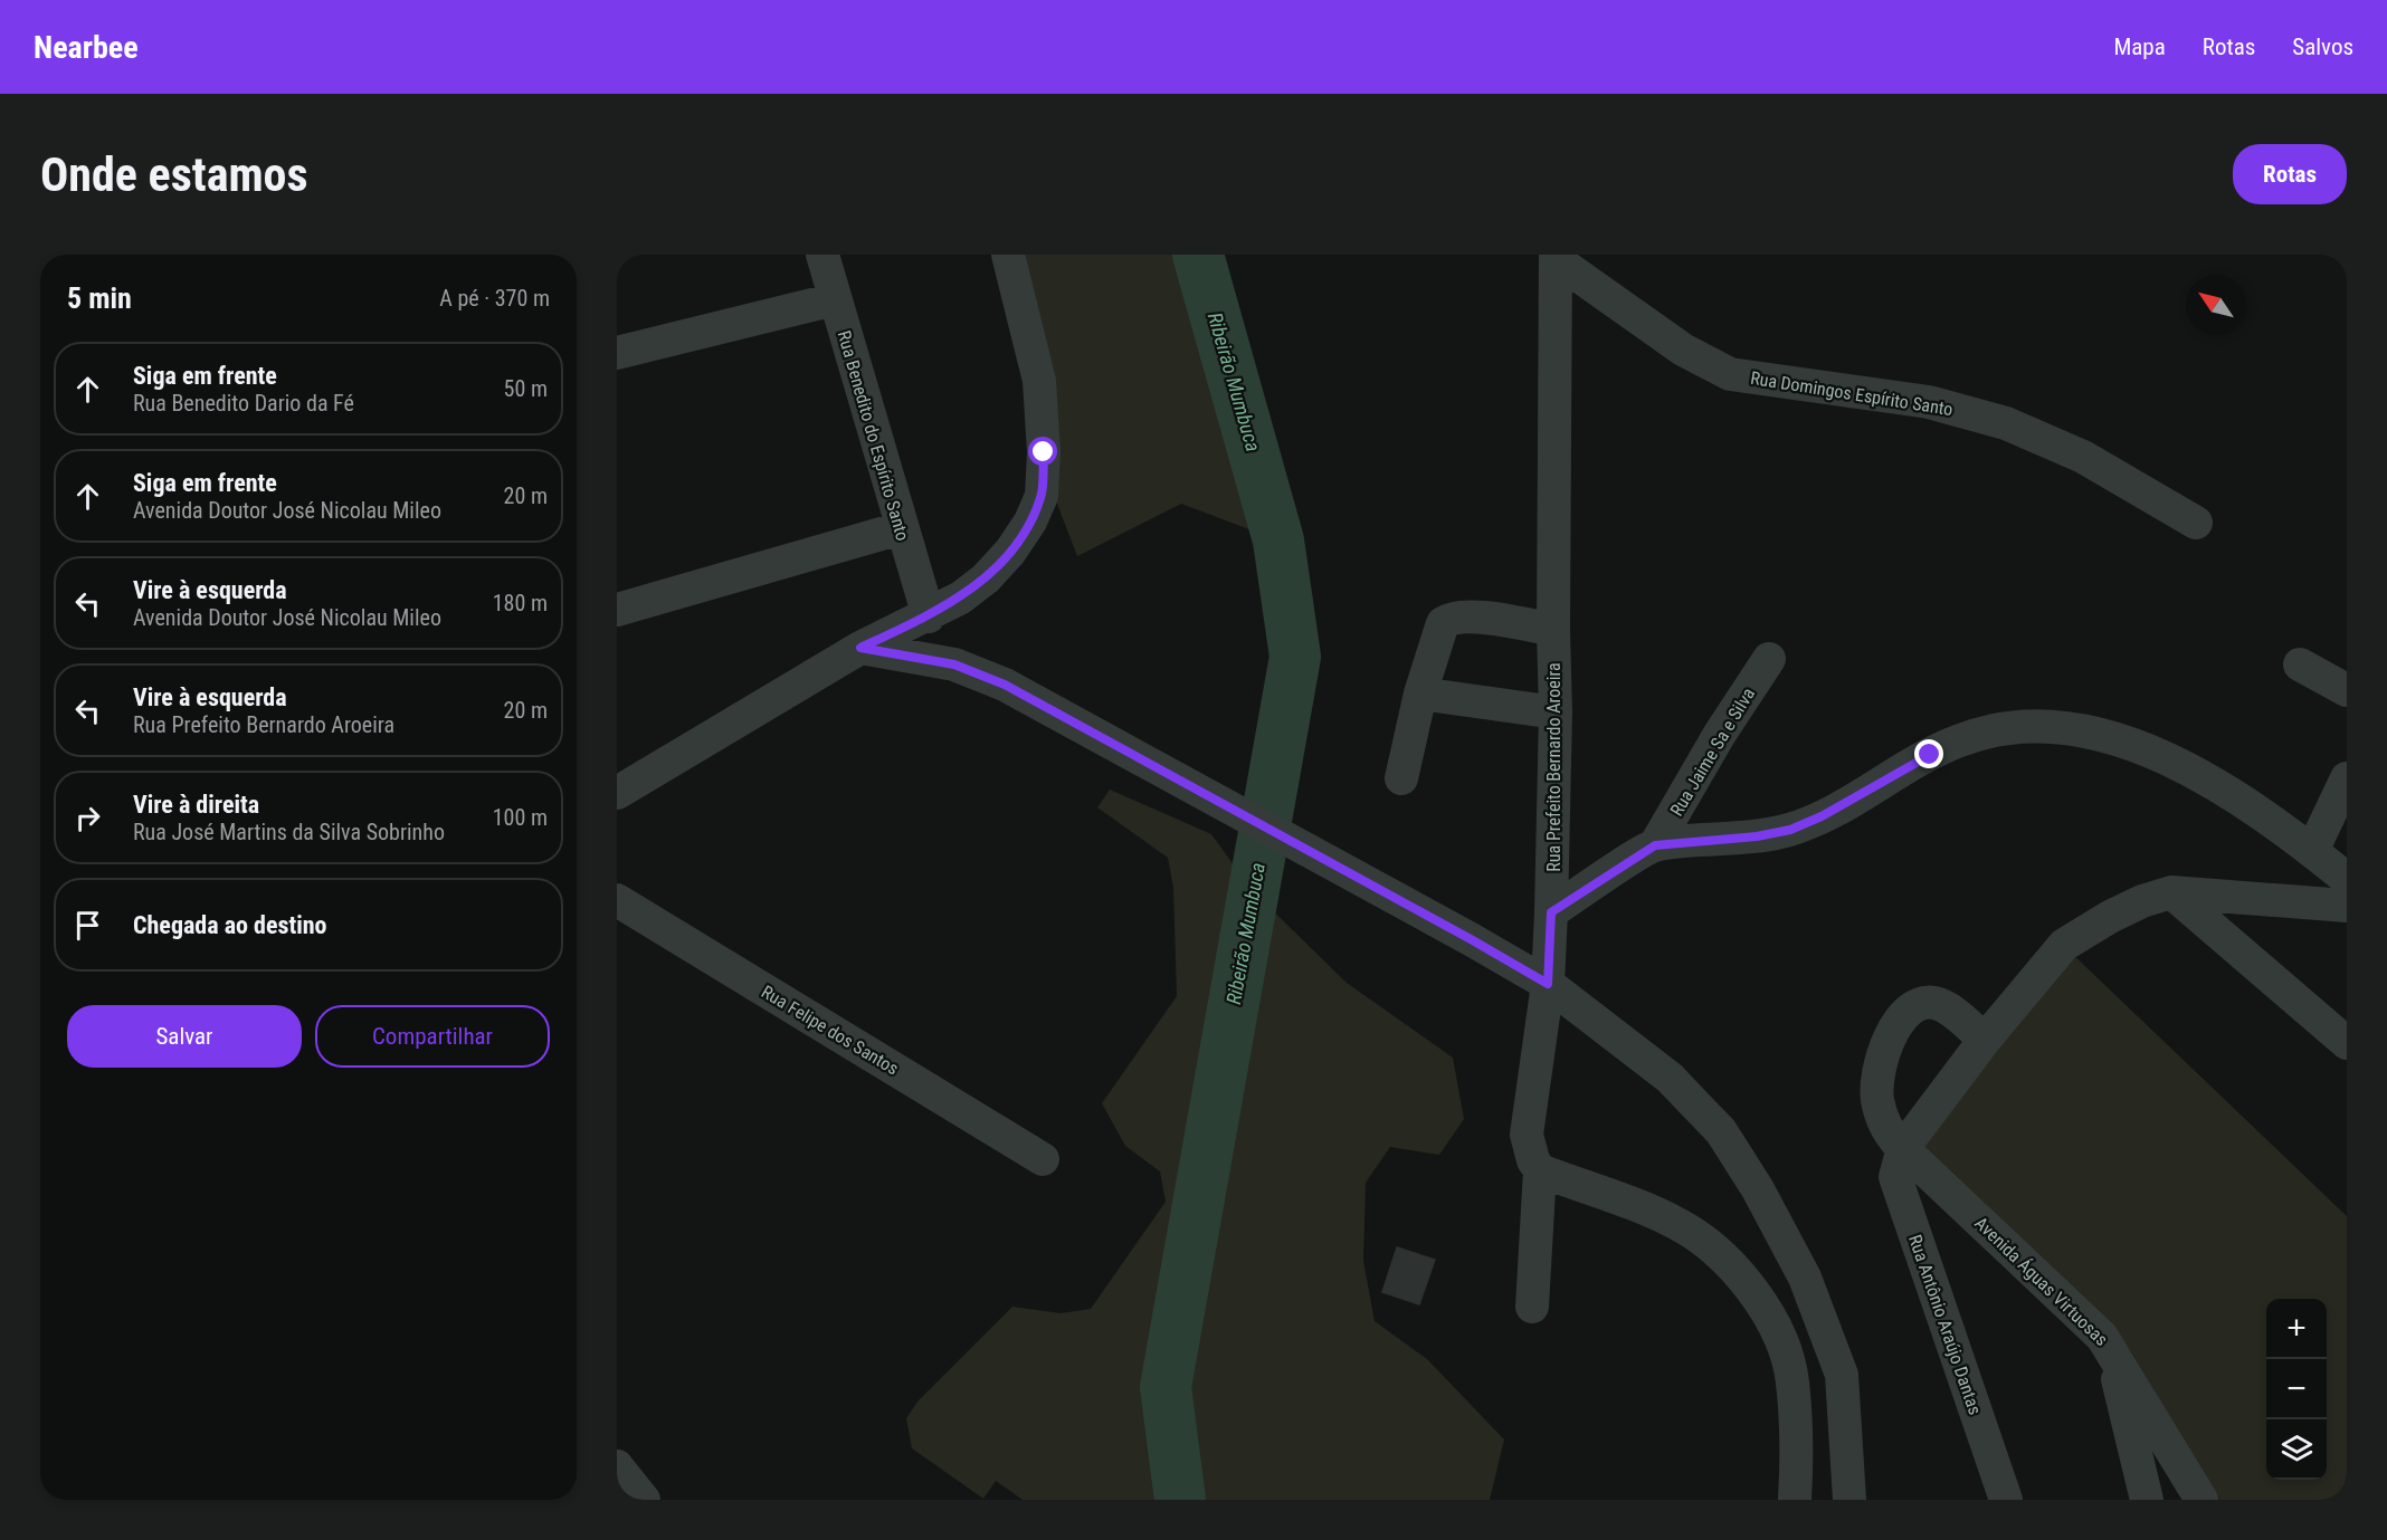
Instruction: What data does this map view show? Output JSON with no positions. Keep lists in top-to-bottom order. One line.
{"streets":{"street":["Rua Domingos Espírito Santo","Rua Benedito do Espírito Santo","Rua Jaime Sa e Silva","Rua Prefeito Bernardo Aroeira","Rua Felipe dos Santos","Avenida Águas Virtuosas","Rua Antônio Araújo Dantas"]},"crossings":[["Rua Domingos Espírito Santo","Rua Prefeito Bernardo Aroeira"],["Avenida Águas Virtuosas","Rua Antônio Araújo Dantas"]],"water":["Ribeirão Mumbuca"],"north":"top left","page":{"header":"Nearbee","nav":["Mapa","Rotas","Salvos"],"buttons":["Rotas",["Salvar","Compartilhar"]],"title":"Onde estamos","heading":["5 min","A pé · 370 m"],"list":[["Siga em frente","Rua Benedito Dario da Fé","50 m"],["Siga em frente","Avenida Doutor José Nicolau Mileo","20 m"],["Vire à esquerda","Avenida Doutor José Nicolau Mileo","180 m"],["Vire à esquerda","Rua Prefeito Bernardo Aroeira","20 m"],["Vire à direita","Rua José Martins da Silva Sobrinho","100 m"],"Chegada ao destino"],"map_buttons":["+","−"]}}
